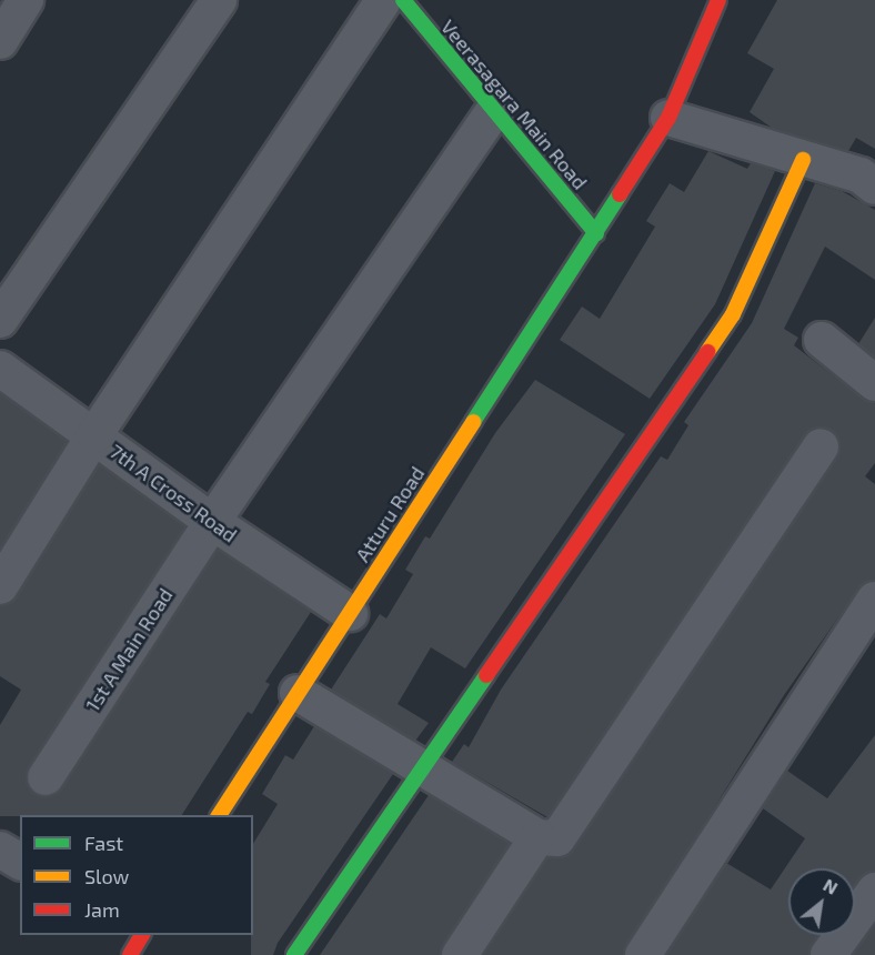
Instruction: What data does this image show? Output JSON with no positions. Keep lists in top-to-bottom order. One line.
{"streets":{"street":["Veerasagara Main Road","7th A Cross Road","Atturu Road","1st A Main Road"]},"crossings":[["Veerasagara Main Road","Atturu Road"],["Veerasagara Main Road","1st A Main Road"],["7th A Cross Road","Atturu Road"],["7th A Cross Road","1st A Main Road"]],"legend":["Fast","Slow","Jam"],"north":"top right"}
